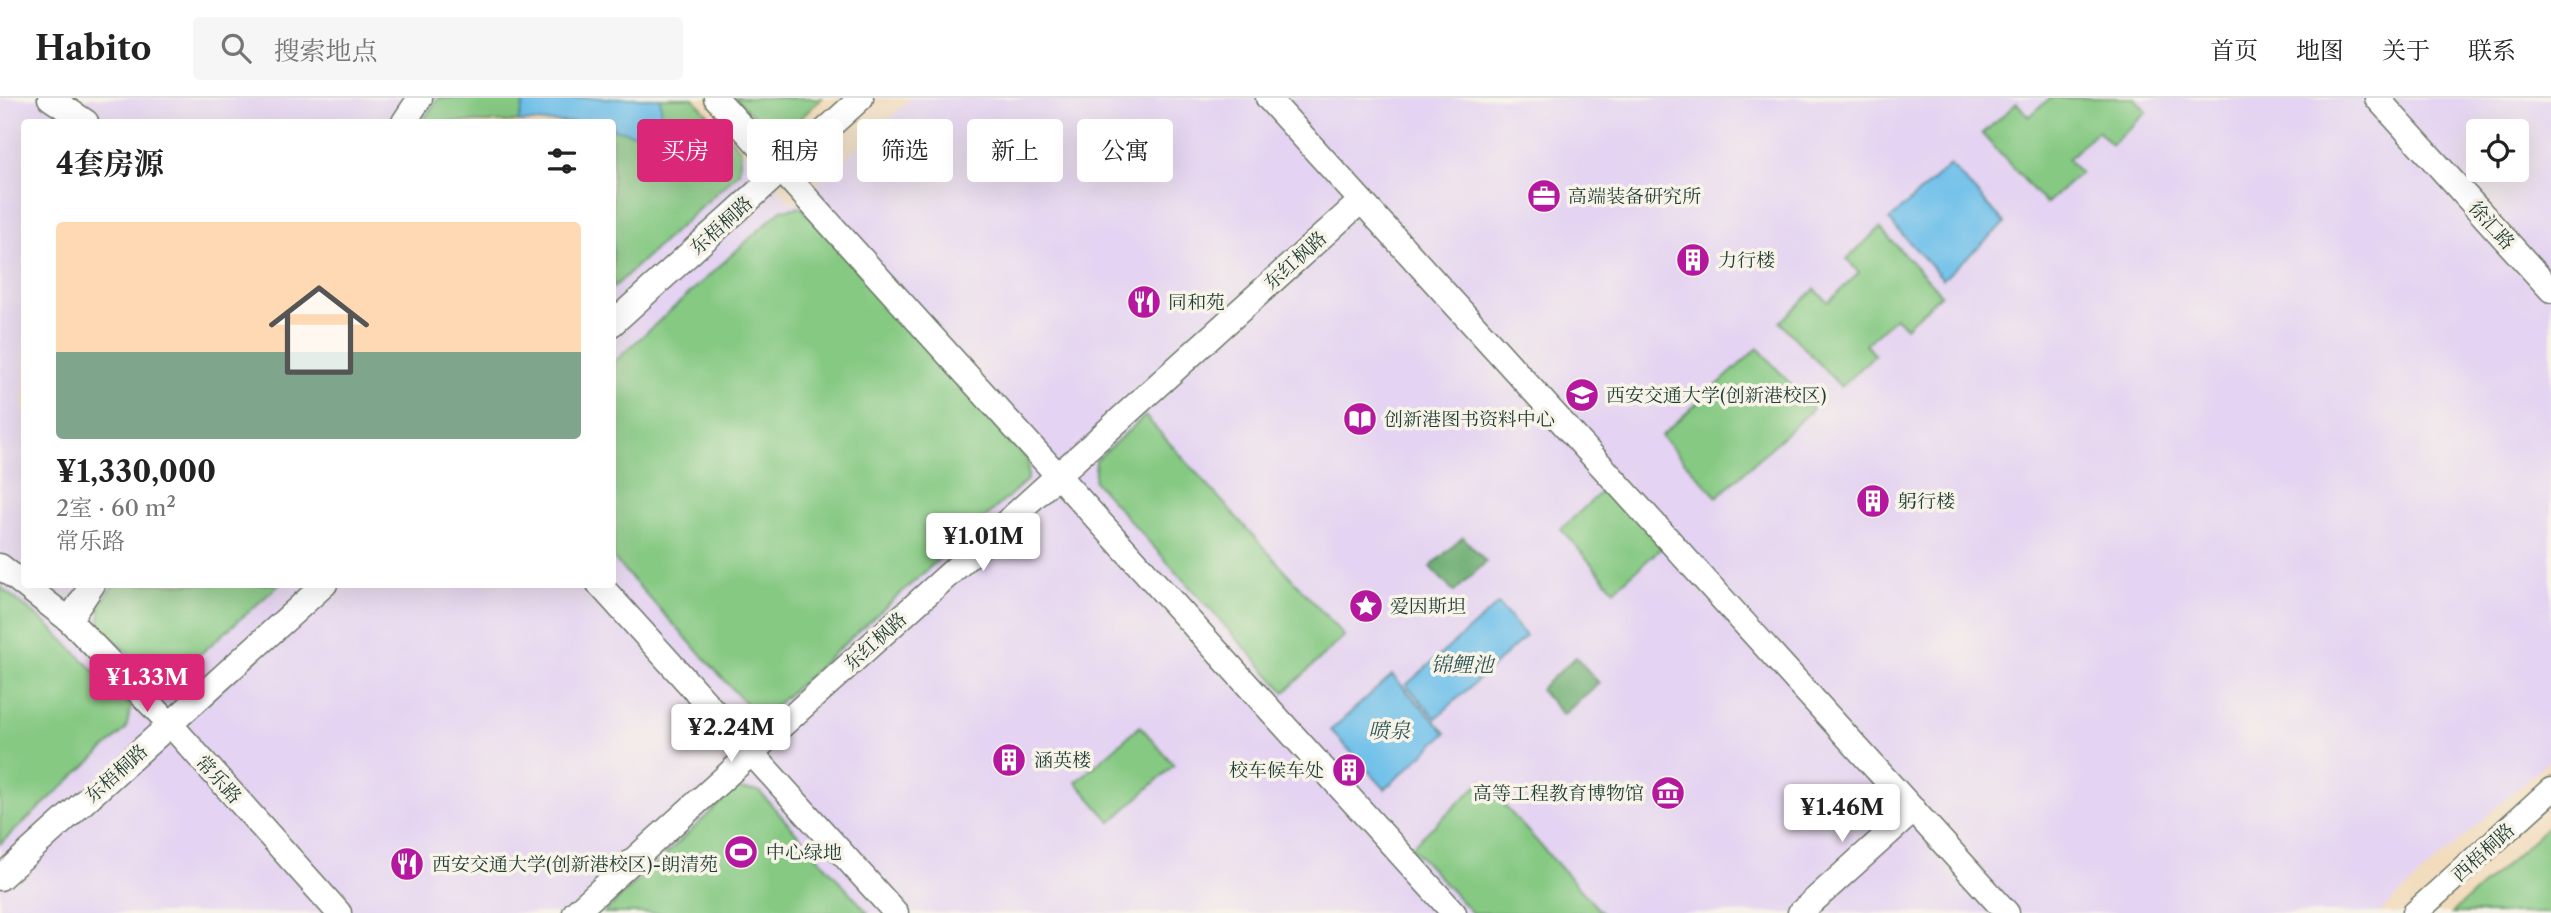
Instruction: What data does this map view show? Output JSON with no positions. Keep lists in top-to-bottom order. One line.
{"streets":{"street":["东梧桐路","徐汇路","东红枫路","常乐路","西梧桐路"]},"crossings":[["东梧桐路","常乐路"]],"water":["锦鲤池","喷泉"],"places":{"office":["高端装备研究所"],"building":["力行楼","躬行楼","涵英楼","校车候车处"],"restaurant":["同和苑","西安交通大学(创新港校区)-朗清苑"],"school or university":["西安交通大学(创新港校区)"],"library":["创新港图书资料中心"],"place":["爱因斯坦"],"museum":["高等工程教育博物馆"],"sports":["中心绿地"]},"page":{"header":"Habito","search":"搜索地点","nav":["首页","地图","关于","联系"],"chip":["买房","租房","筛选","新上","公寓"],"heading":"4套房源","list":[{"name":"¥1,330,000","note":"2室 · 60 m² · 常乐路"}],"price":["¥1.01M","¥1.33M","¥2.24M","¥1.46M"]}}
